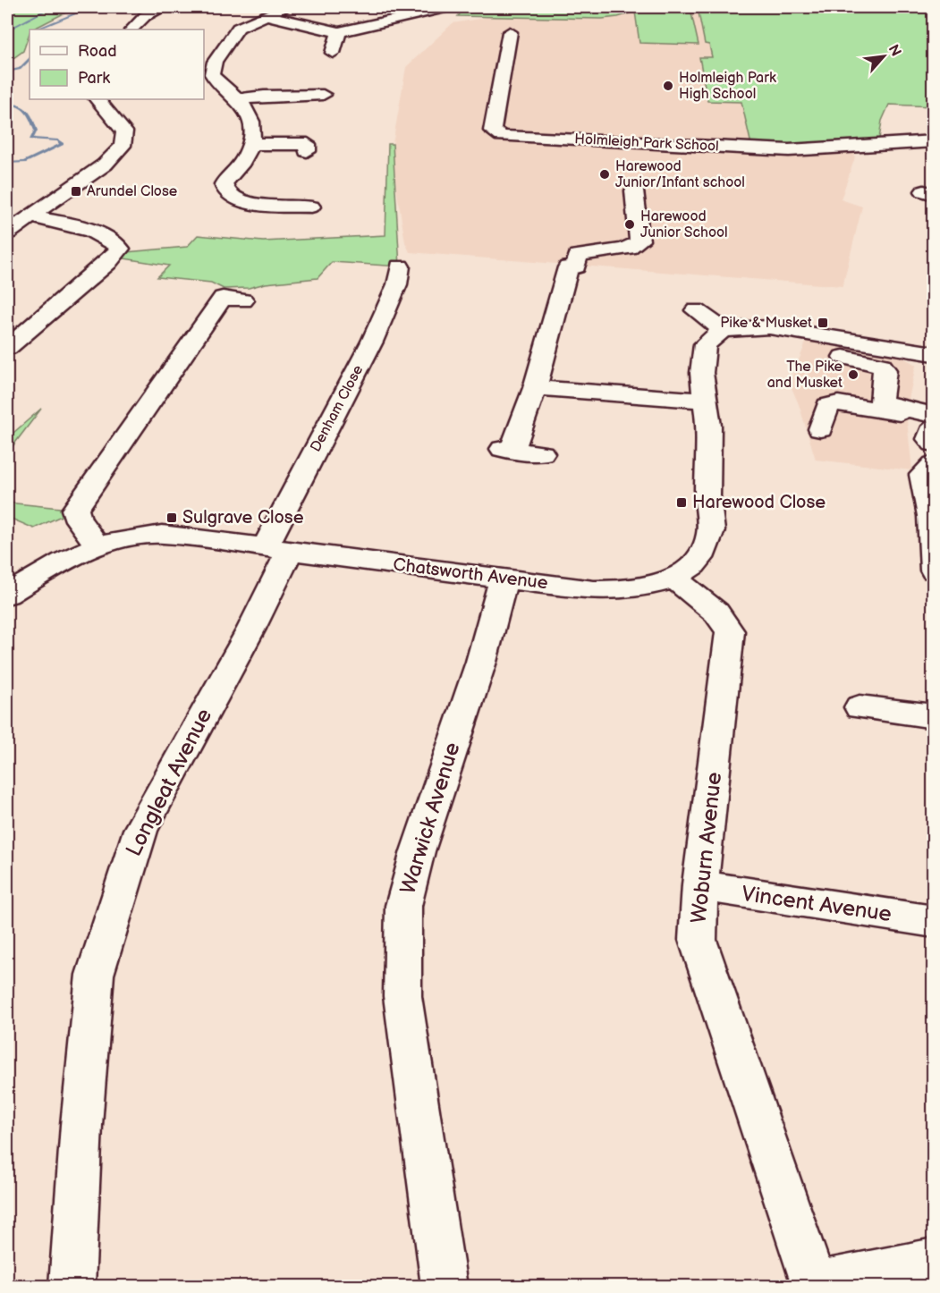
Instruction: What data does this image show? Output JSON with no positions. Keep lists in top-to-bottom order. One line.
{"streets":{"street":["Holmleigh Park School","Denham Close","Chatsworth Avenue","Longleat Avenue","Warwick Avenue","Woburn Avenue","Vincent Avenue"]},"crossings":[["Denham Close","Chatsworth Avenue"],["Denham Close","Longleat Avenue"],["Chatsworth Avenue","Longleat Avenue"],["Chatsworth Avenue","Warwick Avenue"],["Chatsworth Avenue","Woburn Avenue"],["Woburn Avenue","Vincent Avenue"]],"places":{"other":["Holmleigh Park High School","Harewood Junior/Infant school","Harewood Junior School","The Pike and Musket"],"transit":["Arundel Close","Pike & Musket","Harewood Close","Sulgrave Close"]},"legend":["Road","Park"],"north":"top right"}
